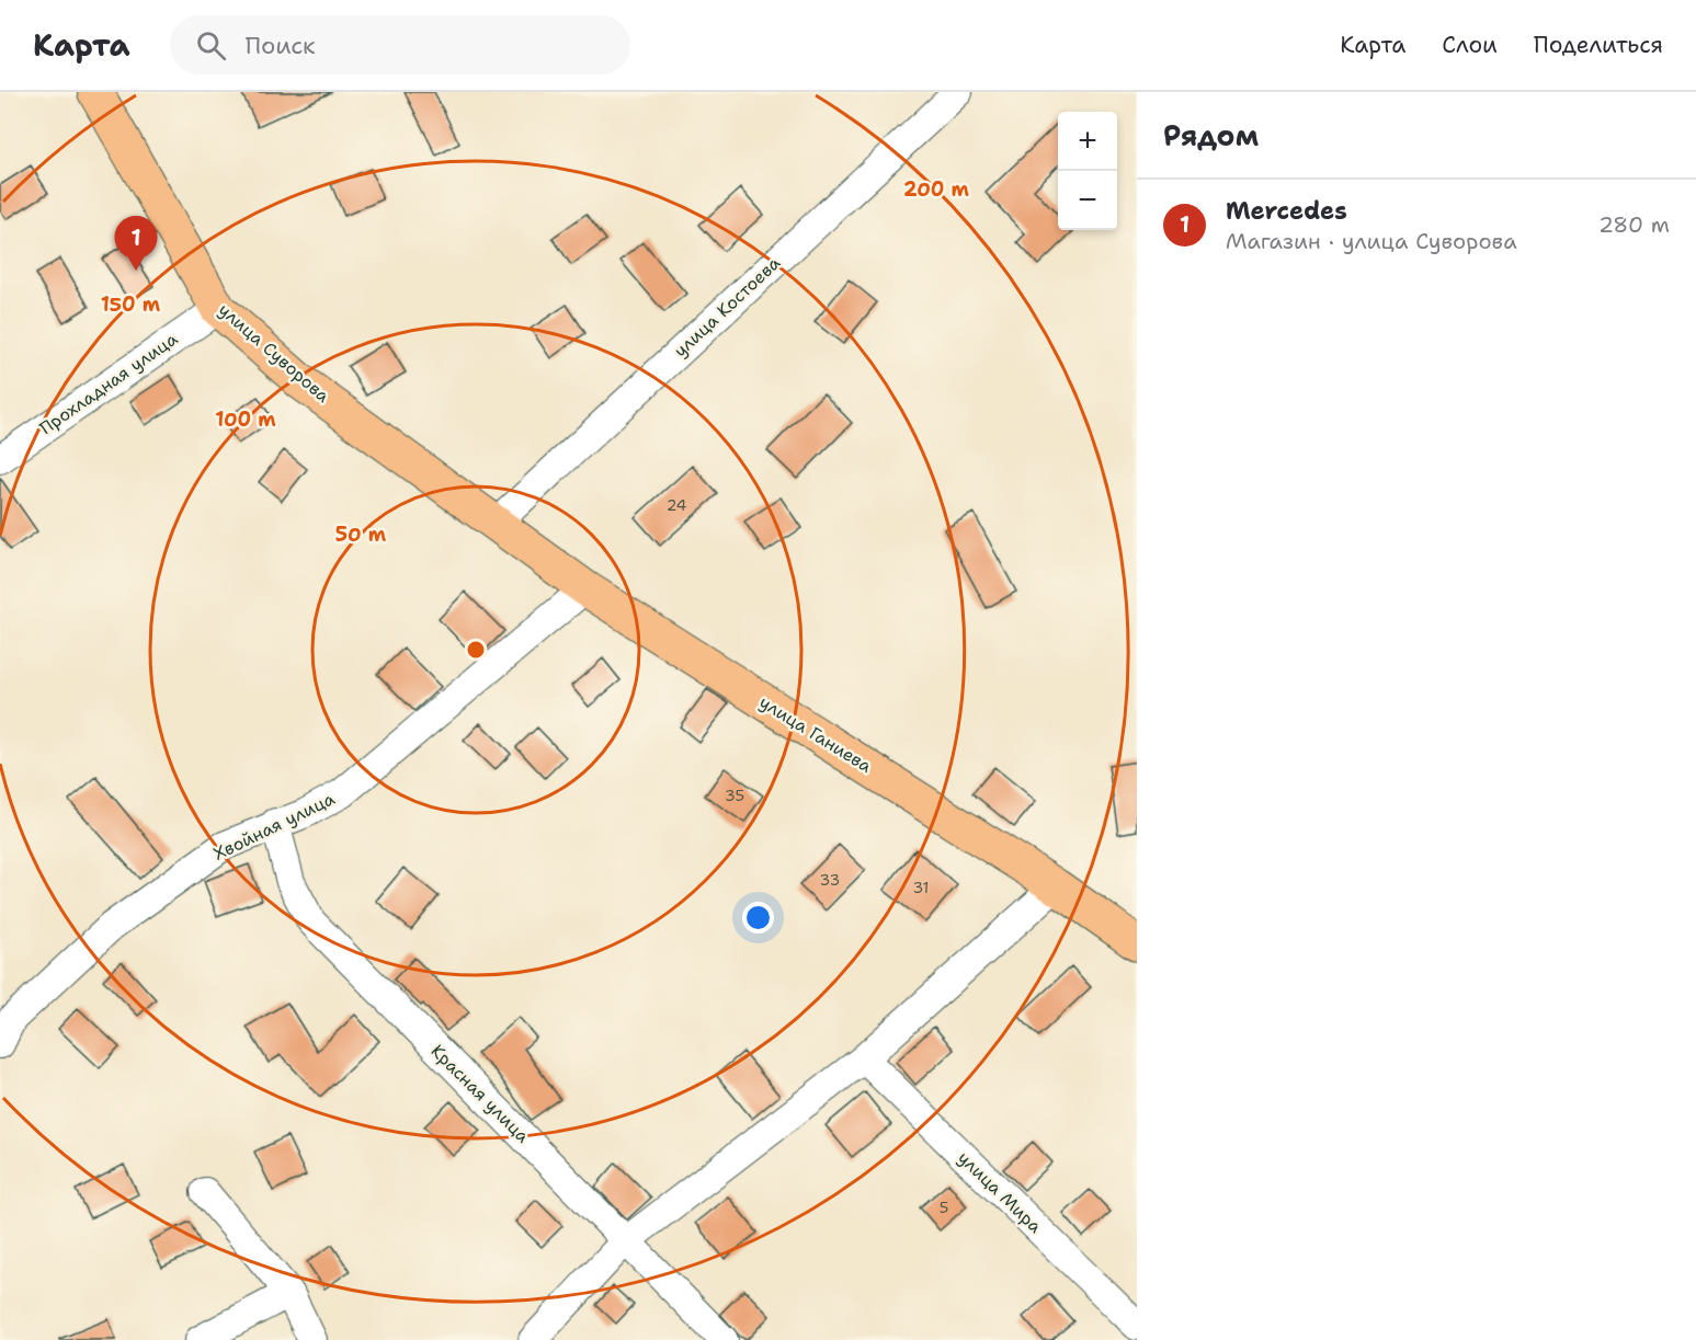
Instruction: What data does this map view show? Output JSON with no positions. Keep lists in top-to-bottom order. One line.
{"streets":{"main road":["улица Суворова","улица Ганиева"],"street":["улица Костоева","Прохладная улица","Хвойная улица","Красная улица","улица Мира"]},"crossings":[["улица Костоева","улица Суворова"],["улица Костоева","улица Ганиева"],["улица Суворова","Прохладная улица"],["улица Суворова","улица Ганиева"],["улица Ганиева","Хвойная улица"],["Хвойная улица","Красная улица"]],"house_numbers":["24","35","33","31","5"],"page":{"header":"Карта","search":"Поиск","nav":["Карта","Слои","Поделиться"],"heading":"Рядом","map_buttons":["+","−"],"list":[{"mark":"1","name":"Mercedes","note":"Магазин · улица Суворова","value":"280 m"}],"pins":"1"},"rings":["200 m","150 m","100 m","50 m"]}
